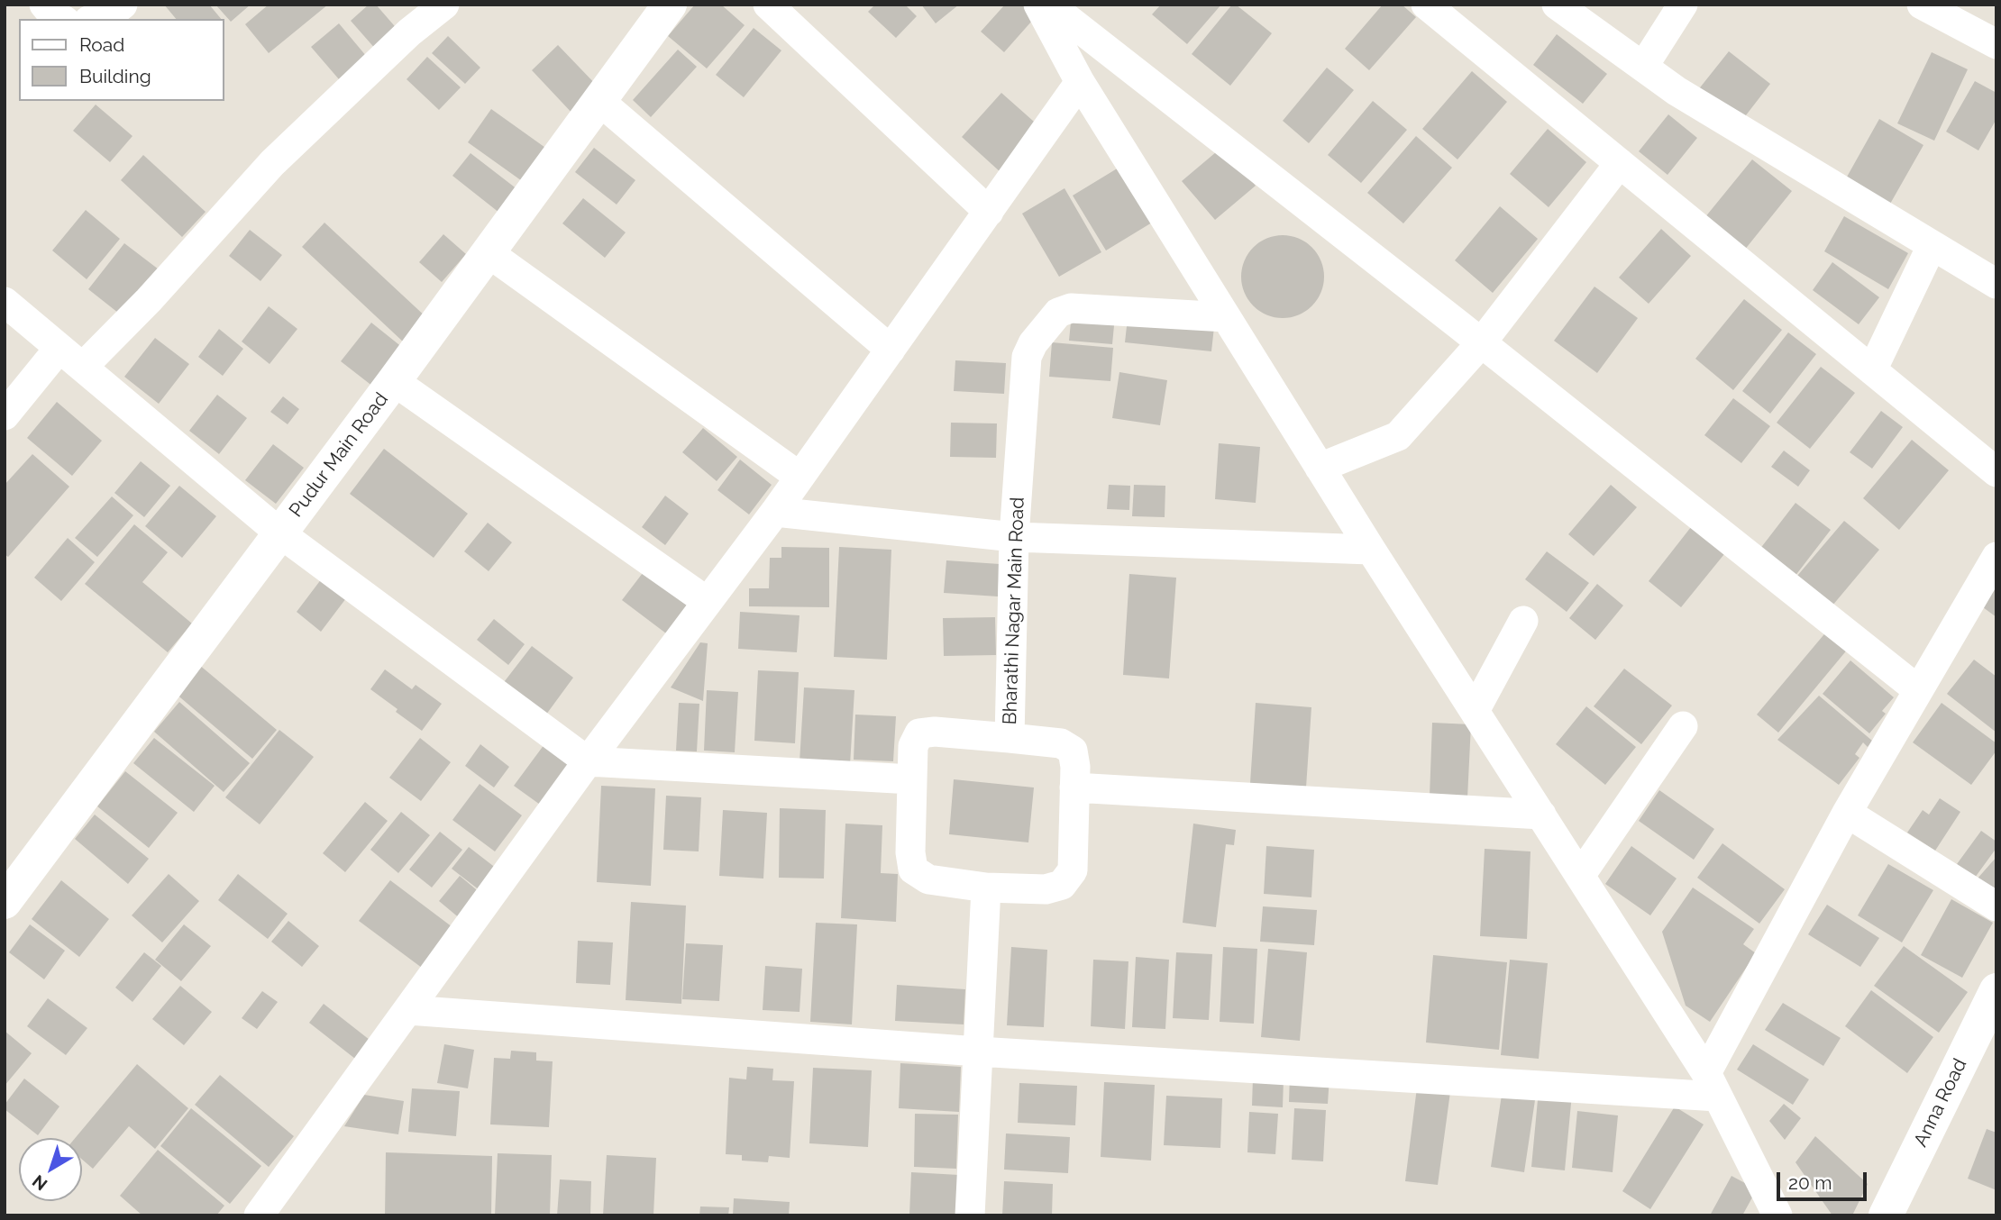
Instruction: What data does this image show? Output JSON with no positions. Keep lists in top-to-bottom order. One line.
{"streets":{"street":["Pudur Main Road","Bharathi Nagar Main Road","Anna Road"]},"legend":["Road","Building"],"scale_bar":"20 m","north":"bottom left"}
